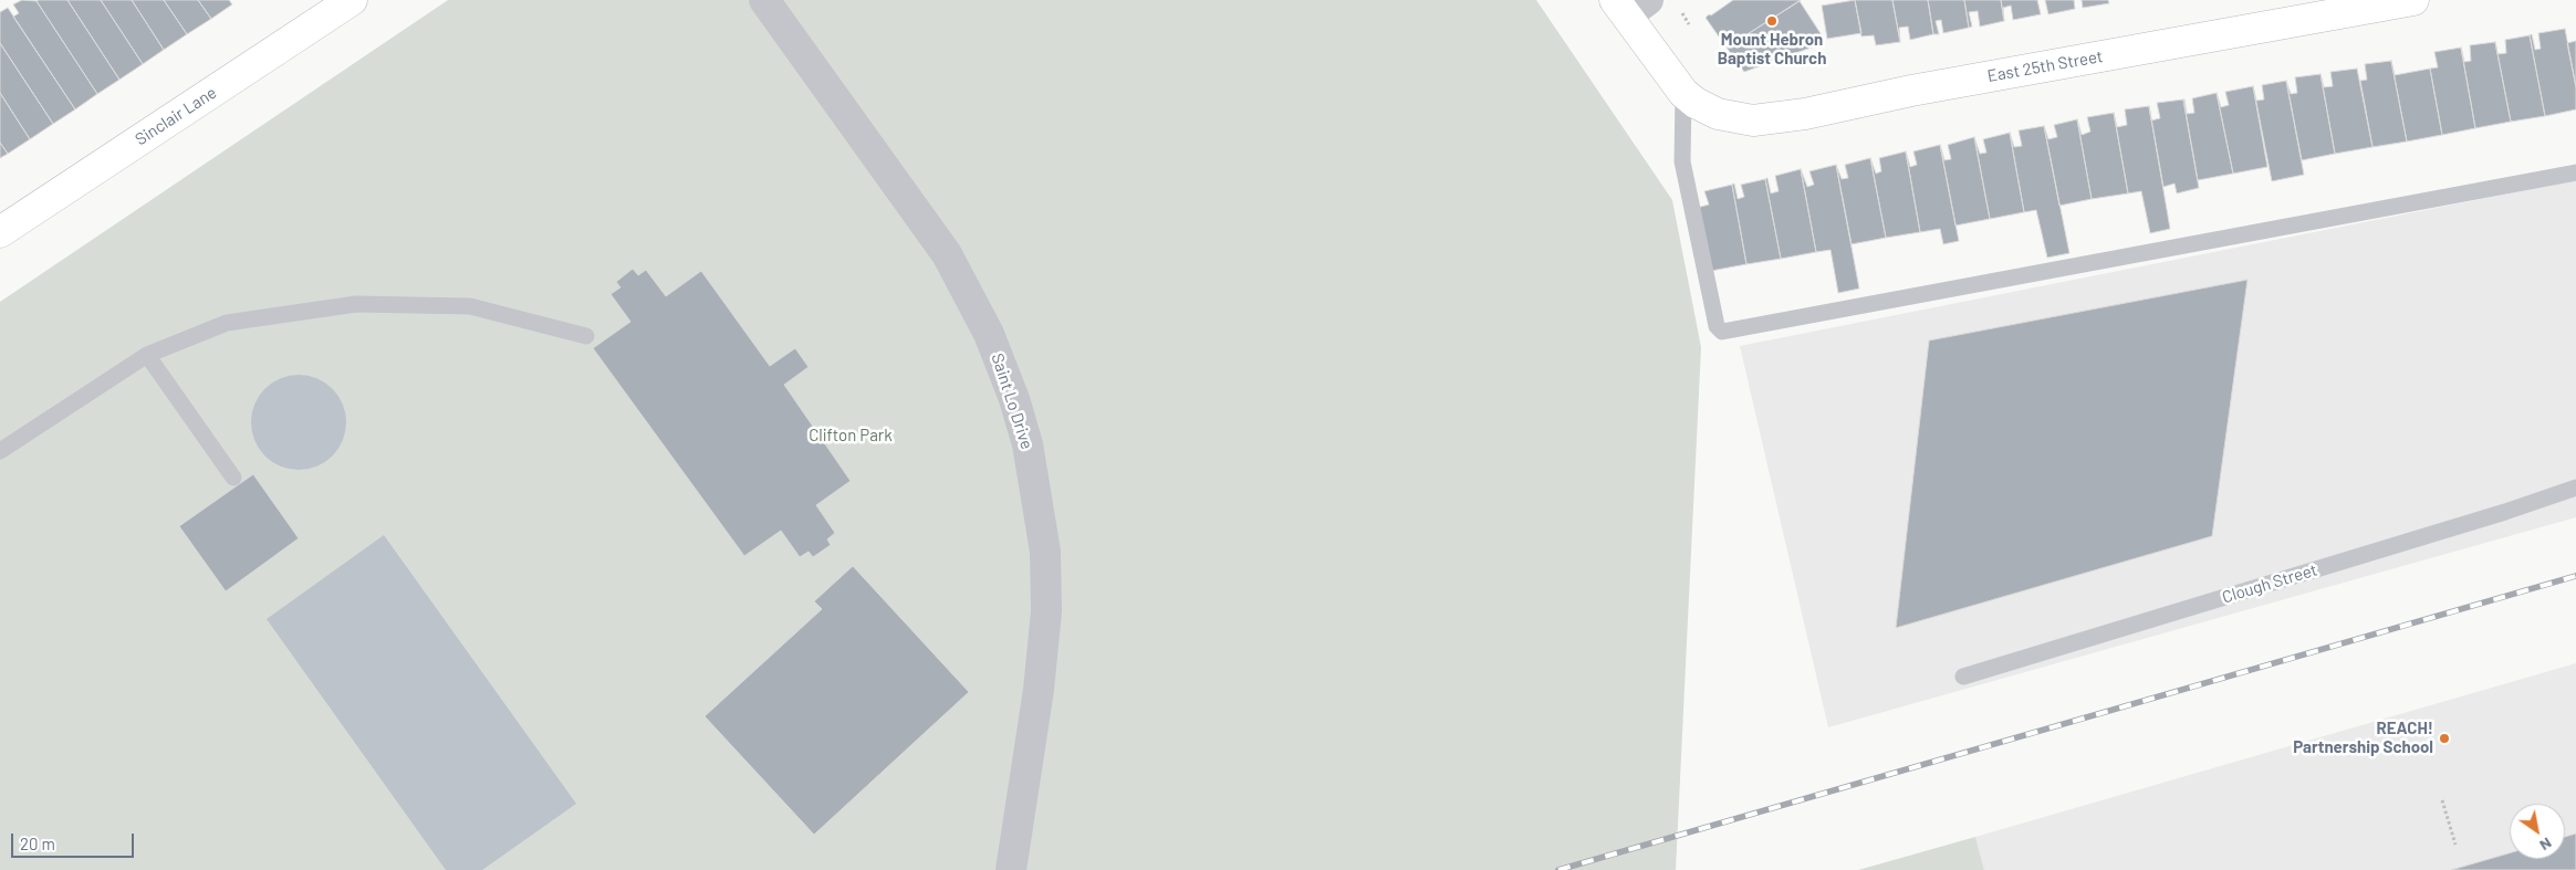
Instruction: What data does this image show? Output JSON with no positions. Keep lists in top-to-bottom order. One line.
{"streets":{"main road":["East 25th Street","Sinclair Lane"],"street":["Saint Lo Drive"],"lane":["Clough Street"]},"parks":["Clifton Park"],"places":["Mount Hebron Baptist Church","REACH! Partnership School"],"scale_bar":"20 m","north":"bottom right"}
